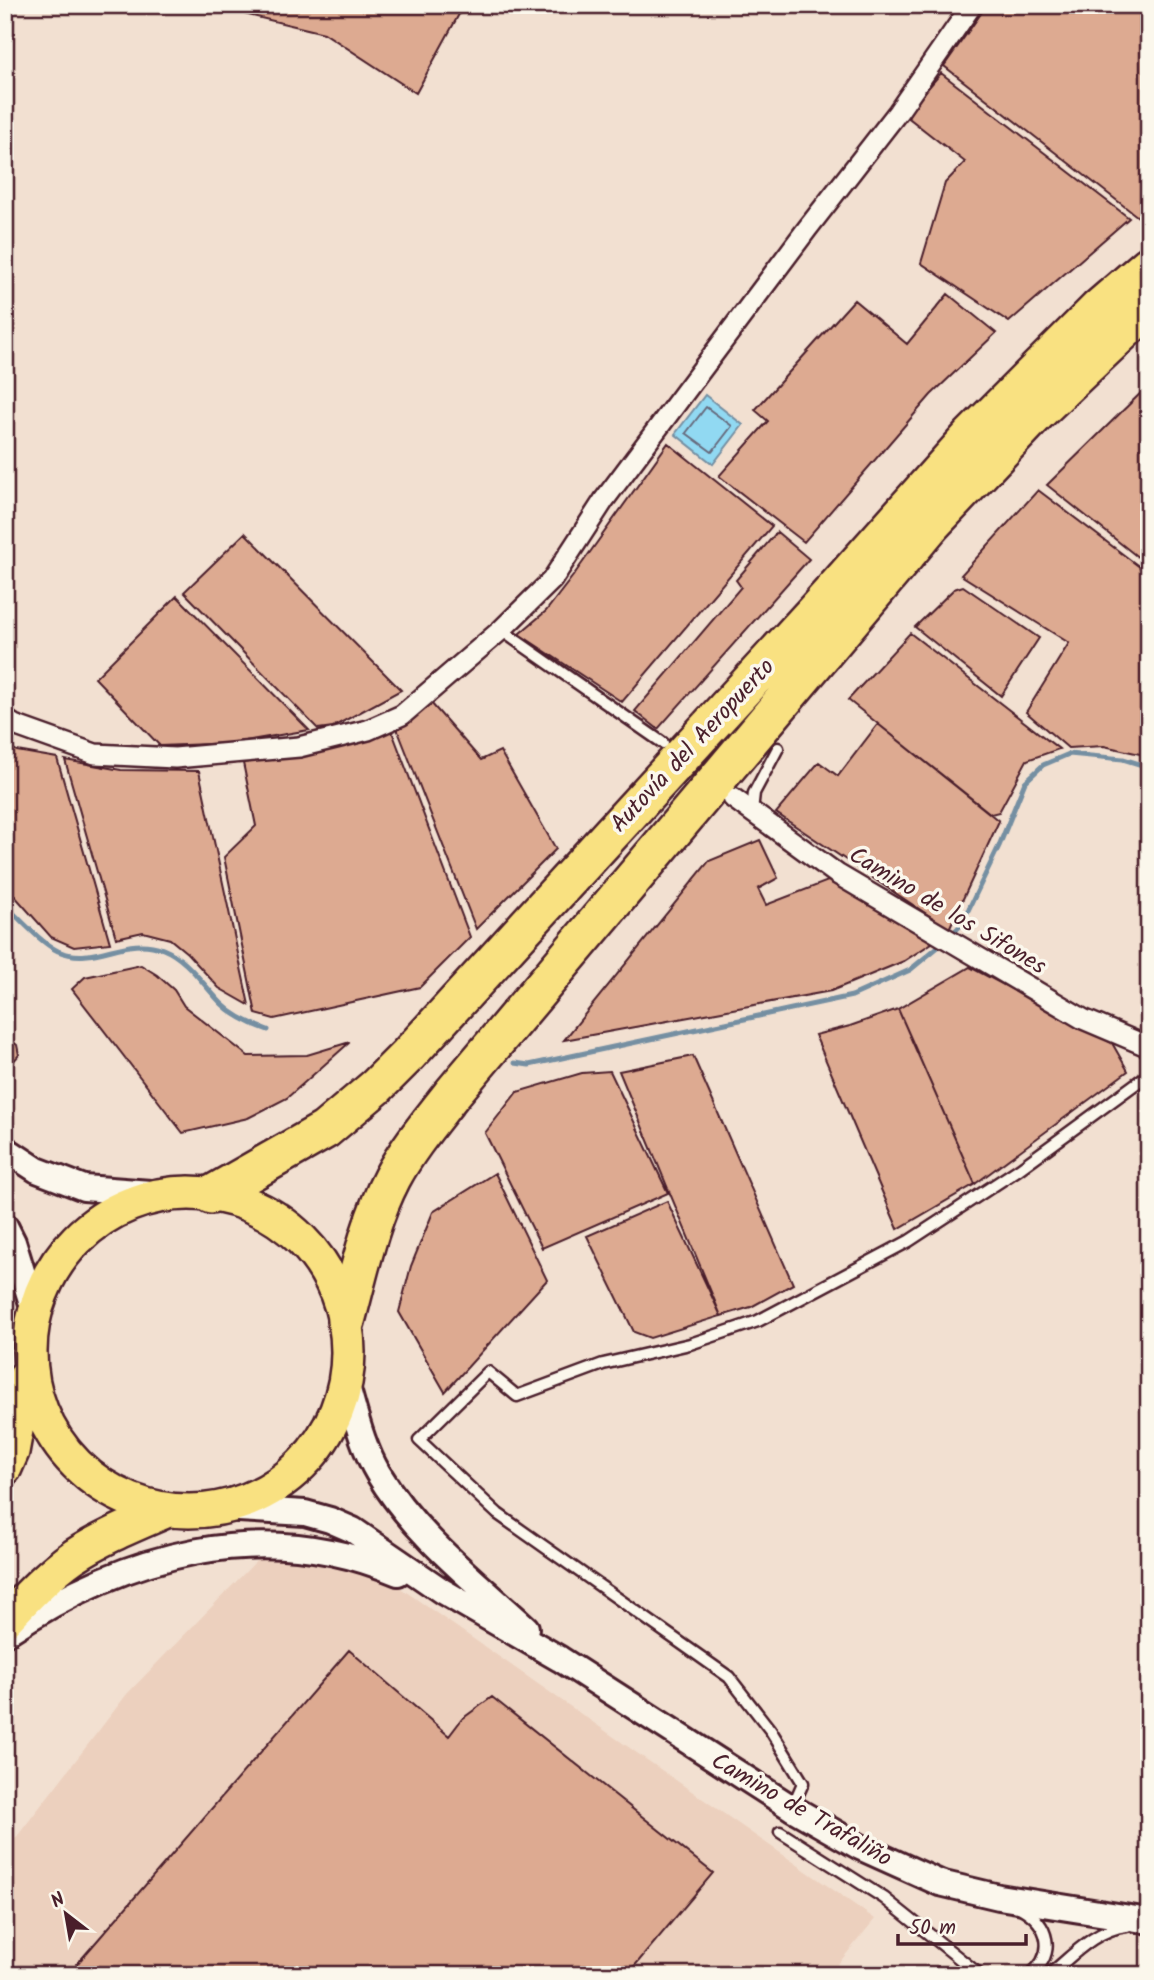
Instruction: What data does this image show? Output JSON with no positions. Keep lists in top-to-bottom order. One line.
{"streets":{"highway":["Autovía del Aeropuerto"],"street":["Camino de los Sifones","Camino de Trafaliño"]},"scale_bar":"50 m","north":"top left"}
